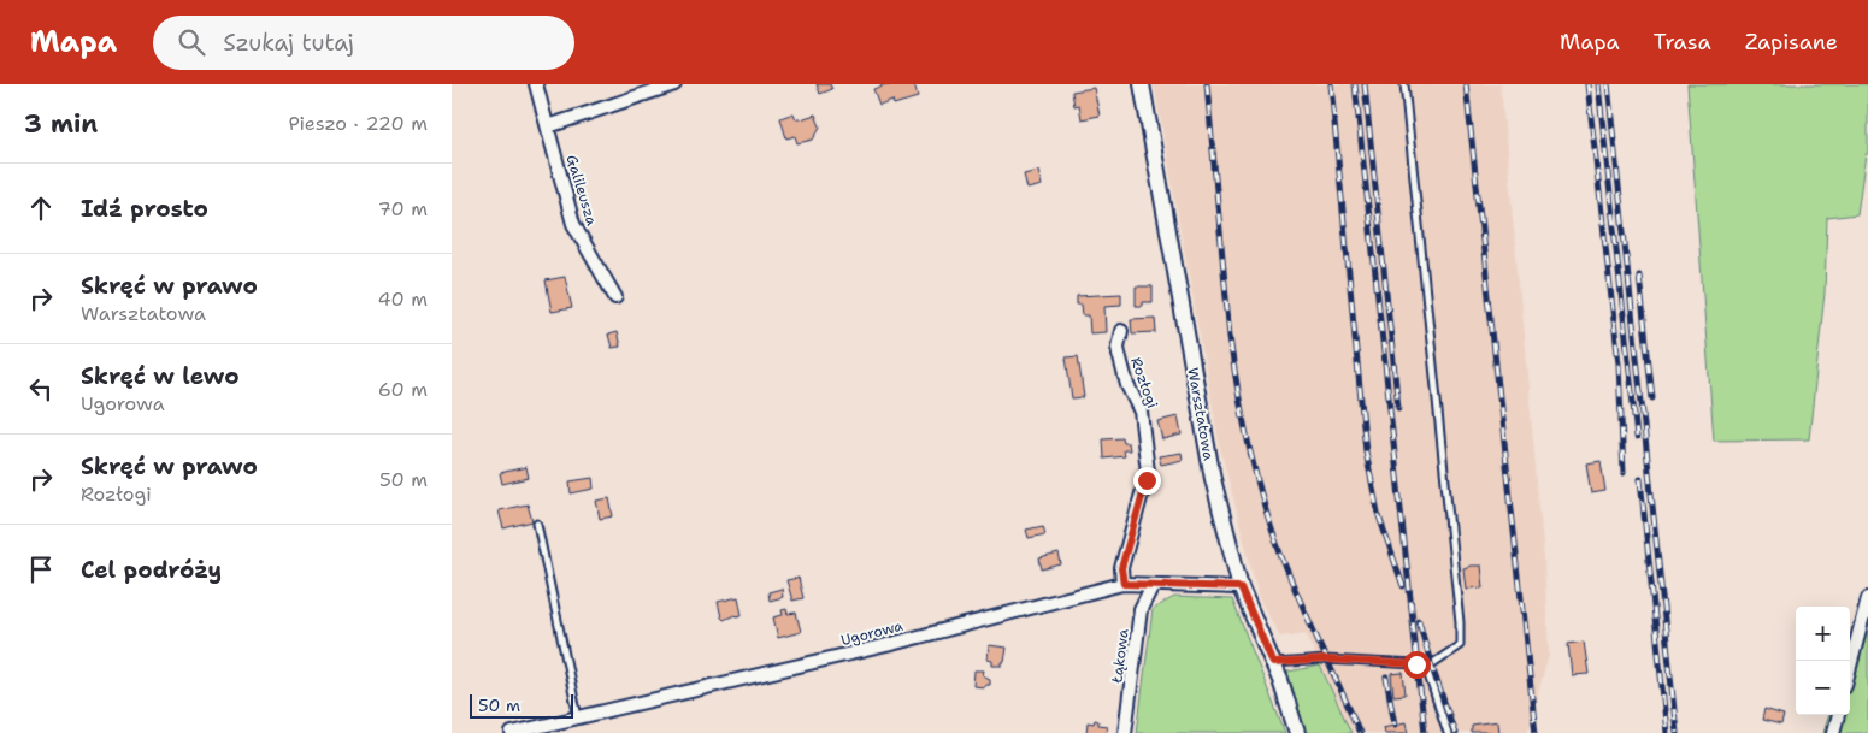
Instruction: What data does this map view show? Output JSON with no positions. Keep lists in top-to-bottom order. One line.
{"streets":{"street":["Galileusza","Rozłogi","Warsztatowa","Ugorowa","Łąkowa"]},"crossings":[["Rozłogi","Ugorowa"],["Warsztatowa","Ugorowa"],["Ugorowa","Łąkowa"]],"scale_bar":"50 m","page":{"header":"Mapa","search":"Szukaj tutaj","nav":["Mapa","Trasa","Zapisane"],"heading":["3 min","Pieszo · 220 m"],"list":[["Idź prosto","70 m"],["Skręć w prawo","Warsztatowa","40 m"],["Skręć w lewo","Ugorowa","60 m"],["Skręć w prawo","Rozłogi","50 m"],"Cel podróży"],"map_buttons":["+","−"],"scale":"50 m"}}
